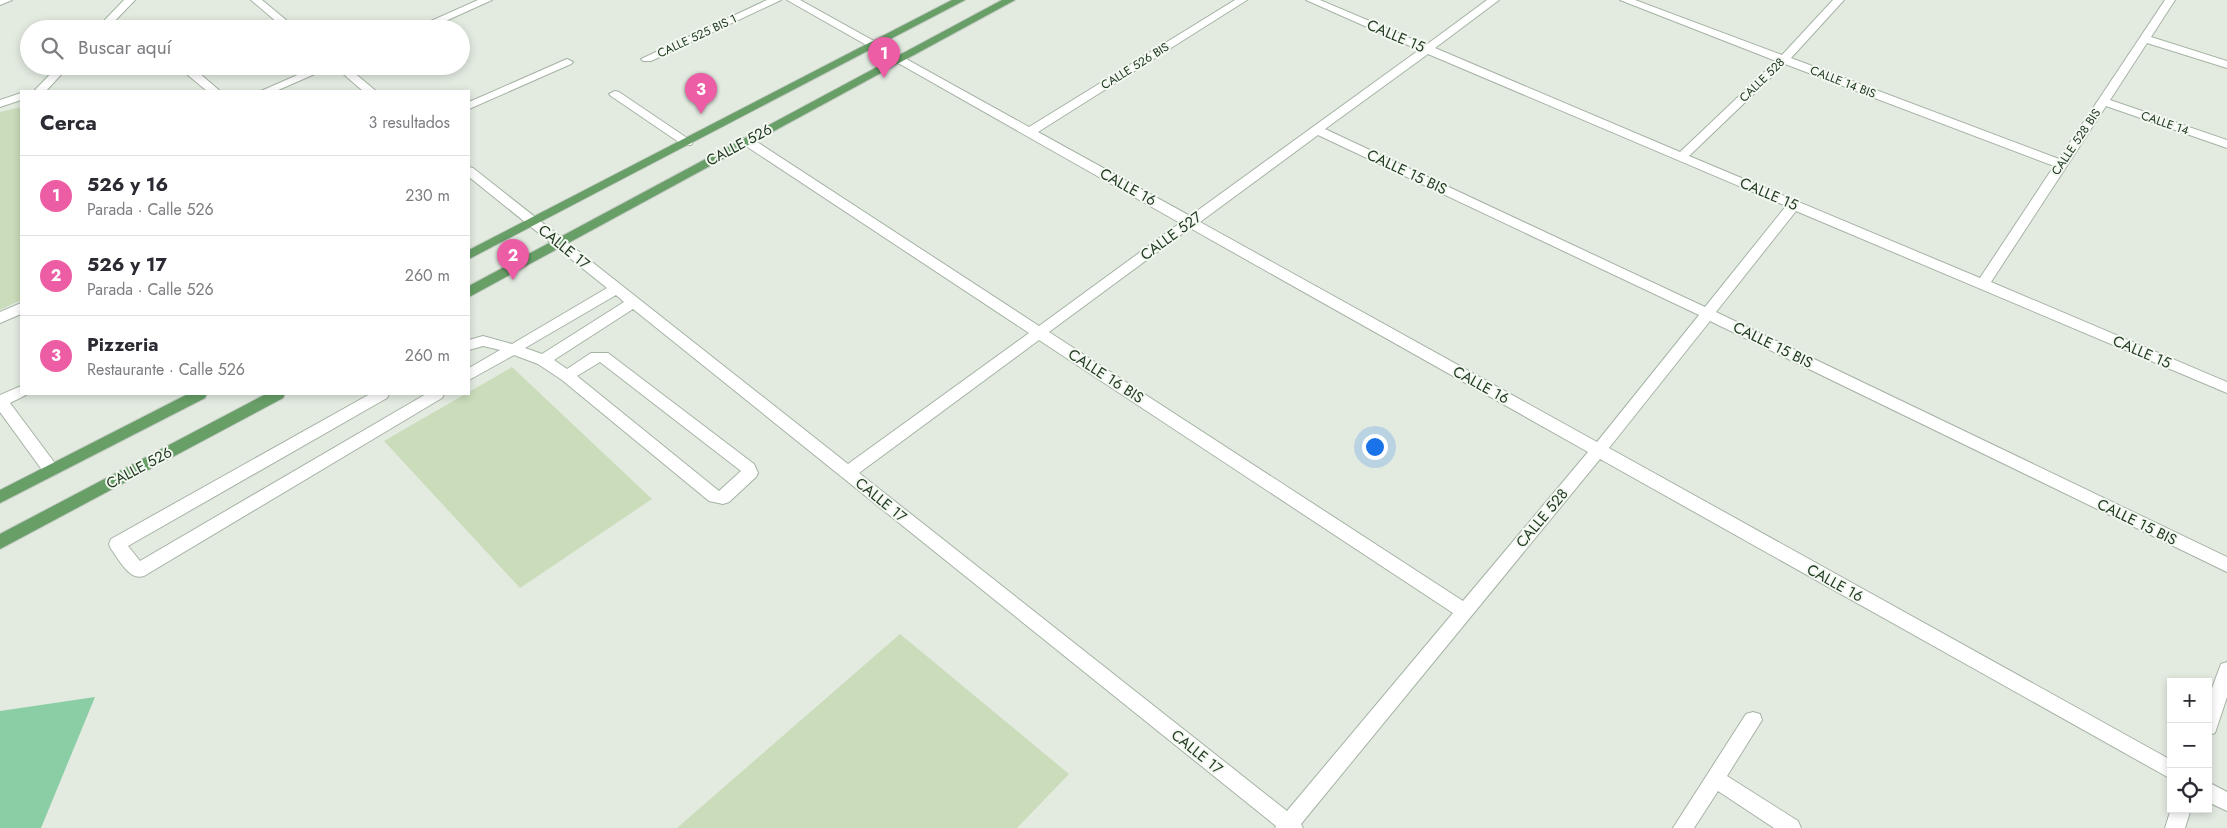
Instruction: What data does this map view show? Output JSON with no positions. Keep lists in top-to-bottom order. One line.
{"streets":{"main road":["CALLE 526"],"street":["CALLE 525 BIS 1","CALLE 15","CALLE 526 BIS","CALLE 528","CALLE 14 BIS","CALLE 14","CALLE 528 BIS","CALLE 15 BIS","CALLE 16","CALLE 527","CALLE 17","CALLE 16 BIS"]},"crossings":[["CALLE 15","CALLE 528"],["CALLE 15","CALLE 528 BIS"],["CALLE 15","CALLE 527"],["CALLE 526 BIS","CALLE 16"],["CALLE 528","CALLE 14 BIS"],["CALLE 528","CALLE 15 BIS"],["CALLE 528","CALLE 16"],["CALLE 528","CALLE 17"],["CALLE 528","CALLE 16 BIS"],["CALLE 14 BIS","CALLE 528 BIS"],["CALLE 14","CALLE 528 BIS"],["CALLE 526","CALLE 16"],["CALLE 526","CALLE 17"],["CALLE 526","CALLE 16 BIS"],["CALLE 15 BIS","CALLE 527"],["CALLE 16","CALLE 527"],["CALLE 527","CALLE 17"],["CALLE 527","CALLE 16 BIS"]],"page":{"search":"Buscar aquí","pins":["1","3","2"],"heading":["Cerca","3 resultados"],"list":[{"mark":"1","name":"526 y 16","note":"Parada · Calle 526","value":"230 m"},{"mark":"2","name":"526 y 17","note":"Parada · Calle 526","value":"260 m"},{"mark":"3","name":"Pizzeria","note":"Restaurante · Calle 526","value":"260 m"}],"map_buttons":["+","−"]}}
